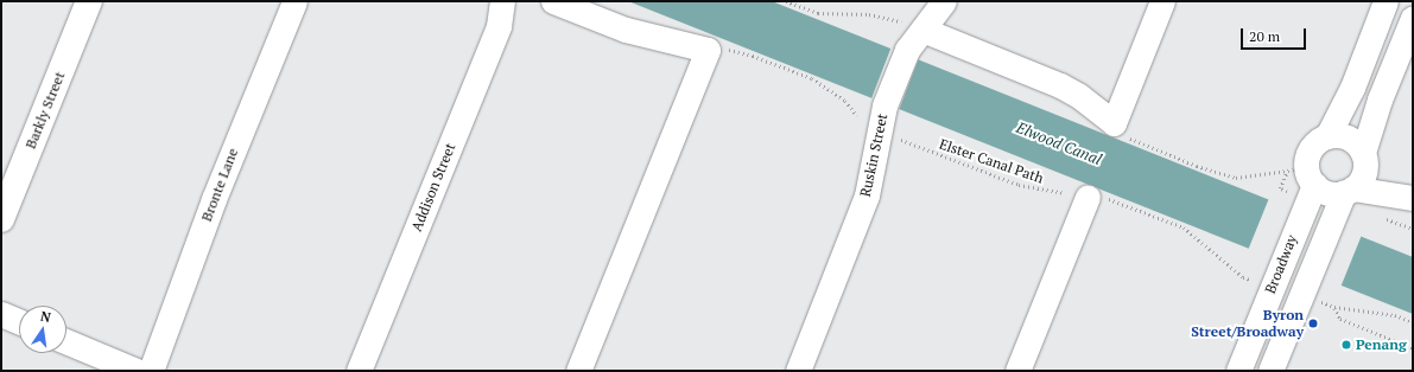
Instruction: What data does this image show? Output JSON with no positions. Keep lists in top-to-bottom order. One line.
{"streets":{"main road":["Barkly Street"],"street":["Ruskin Street","Bronte Lane","Addison Street","Broadway"],"path":["Elster Canal Path"]},"crossings":[["Ruskin Street","Elster Canal Path"],["Elster Canal Path","Broadway"]],"water":["Elwood Canal"],"places":["Byron Street/Broadway","Penang"],"scale_bar":"20 m","north":"top"}
